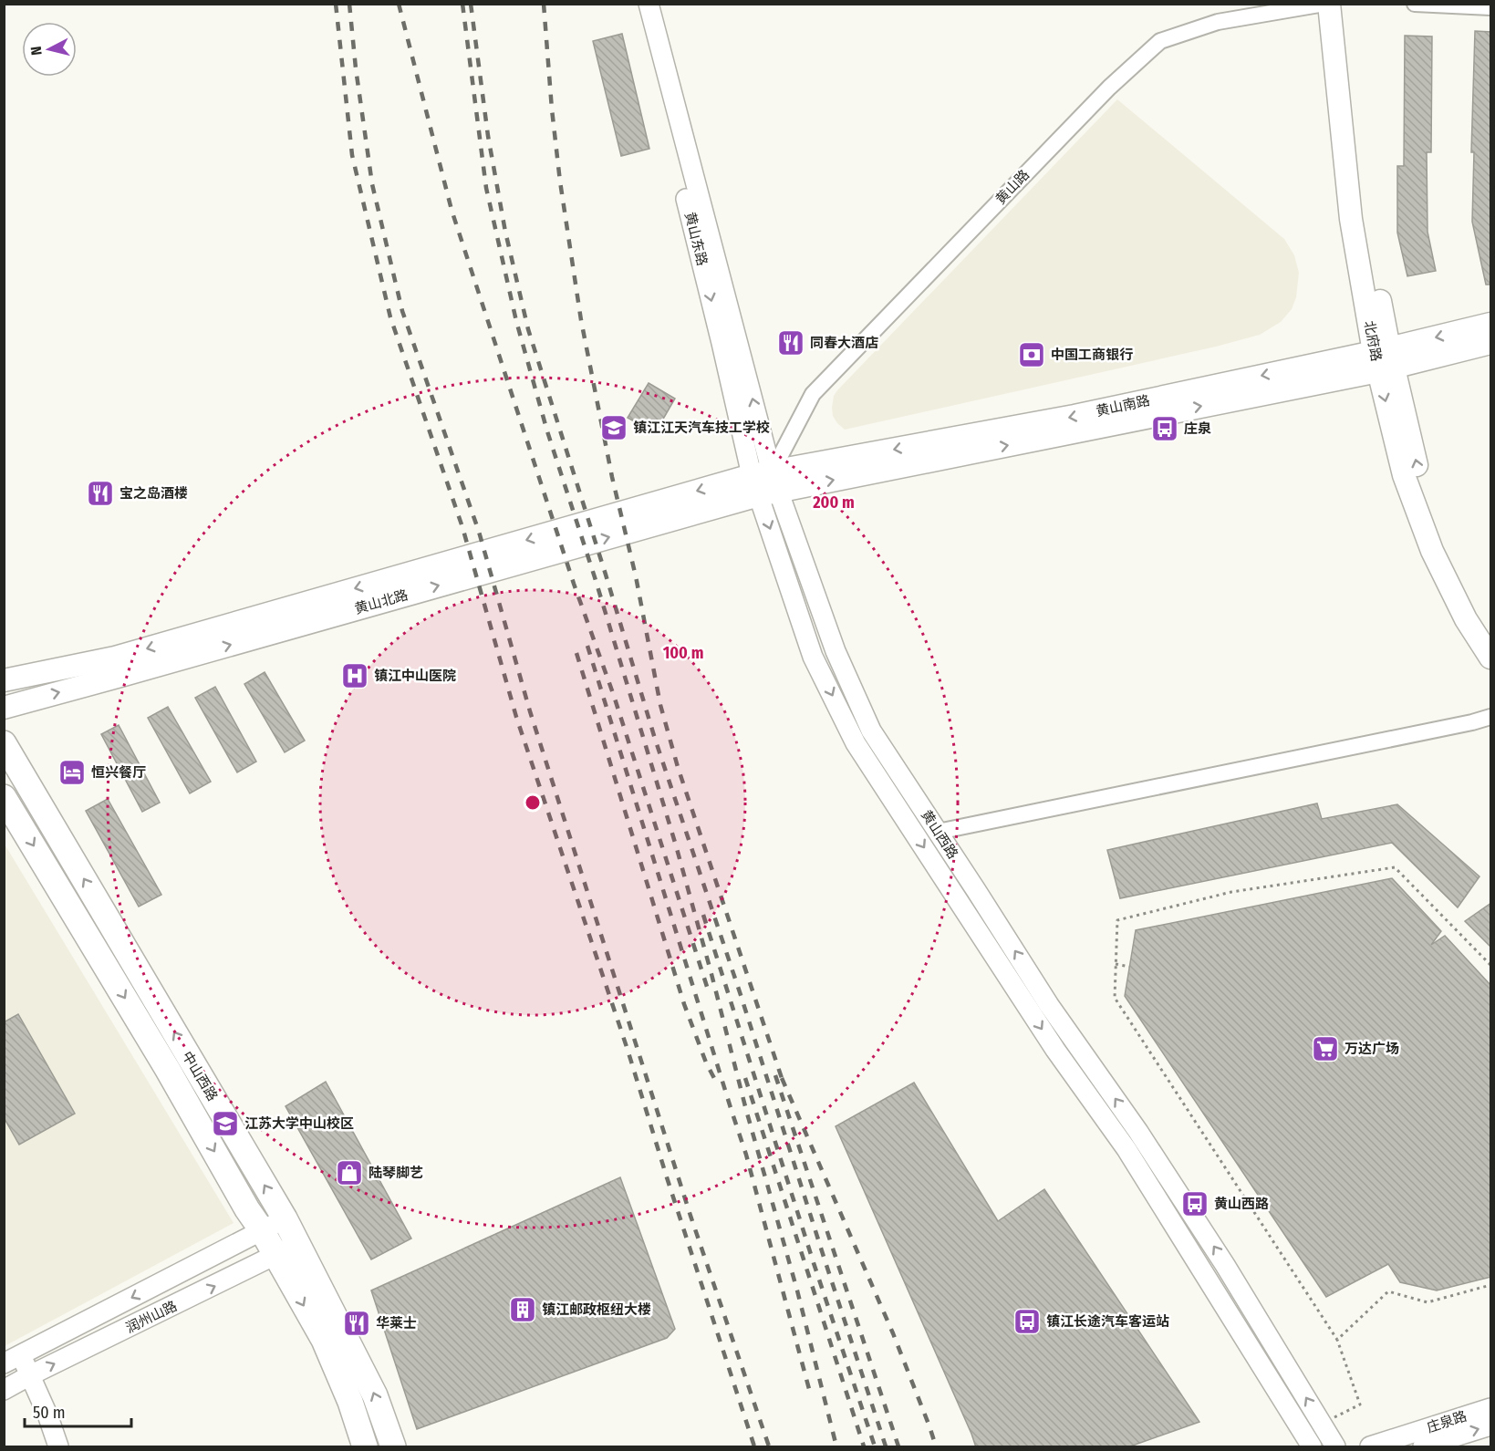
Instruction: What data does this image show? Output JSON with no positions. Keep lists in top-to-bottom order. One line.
{"streets":{"main road":["北府路","黄山南路","黄山北路","中山西路"],"street":["黄山路","黄山东路","黄山西路","润州山路","庄泉路"]},"crossings":[["黄山路","黄山东路"],["黄山路","黄山南路"],["黄山路","黄山北路"],["黄山路","黄山西路"],["黄山东路","黄山南路"],["黄山东路","黄山北路"],["黄山东路","黄山西路"],["北府路","黄山南路"],["黄山南路","黄山北路"],["黄山南路","黄山西路"],["黄山北路","黄山西路"],["中山西路","润州山路"]],"places":{"restaurant":["同春大酒店","宝之岛酒楼","华莱士"],"bank":["中国工商银行"],"school or university":["镇江江天汽车技工学校","江苏大学中山校区"],"bus stop":["庄泉","黄山西路","镇江长途汽车客运站"],"hospital":["镇江中山医院"],"hotel":["恒兴餐厅"],"supermarket":["万达广场"],"shop":["陆琴脚艺"],"building":["镇江邮政枢纽大楼"]},"scale_bar":"50 m","north":"left","rings":["200 m","100 m"]}
